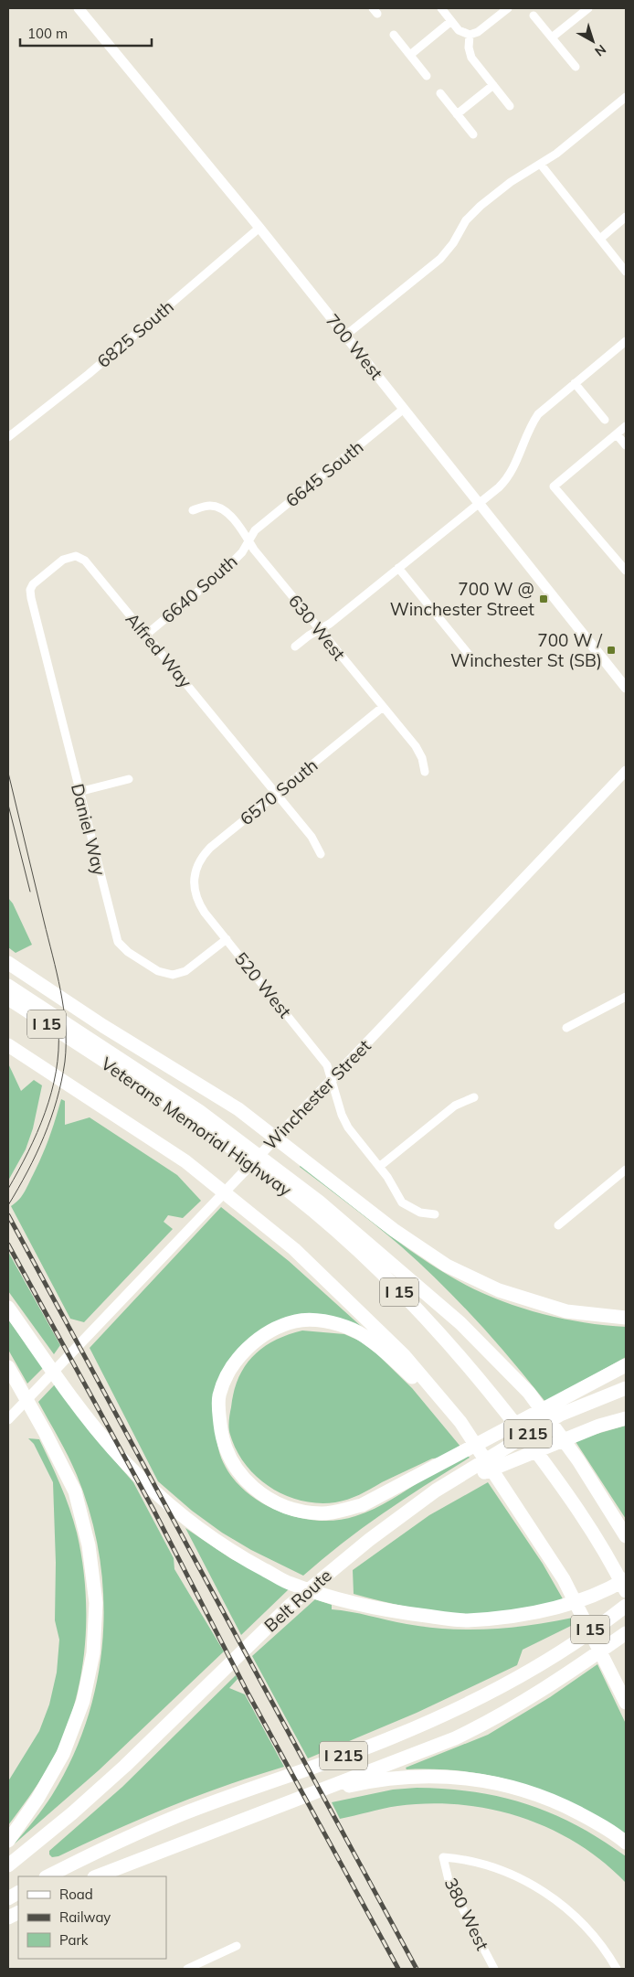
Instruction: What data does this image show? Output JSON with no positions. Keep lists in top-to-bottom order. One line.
{"streets":{"highway":["I 15","Veterans Memorial Highway","I 215","Belt Route"],"main road":["700 West","Winchester Street"],"street":["6825 South","6645 South","6640 South","630 West","Alfred Way","6570 South","Daniel Way","520 West","380 West"]},"crossings":[["6825 South","700 West"],["700 West","6645 South"],["6645 South","6640 South"],["6645 South","630 West"],["6640 South","630 West"],["6640 South","Alfred Way"],["630 West","6570 South"],["Alfred Way","6570 South"],["Alfred Way","Daniel Way"],["6570 South","520 West"],["Daniel Way","520 West"],["520 West","Winchester Street"]],"places":{"transit":["700 W @ Winchester Street","700 W / Winchester St (SB)"]},"legend":["Road","Railway","Park"],"scale_bar":"100 m","north":"bottom right"}
